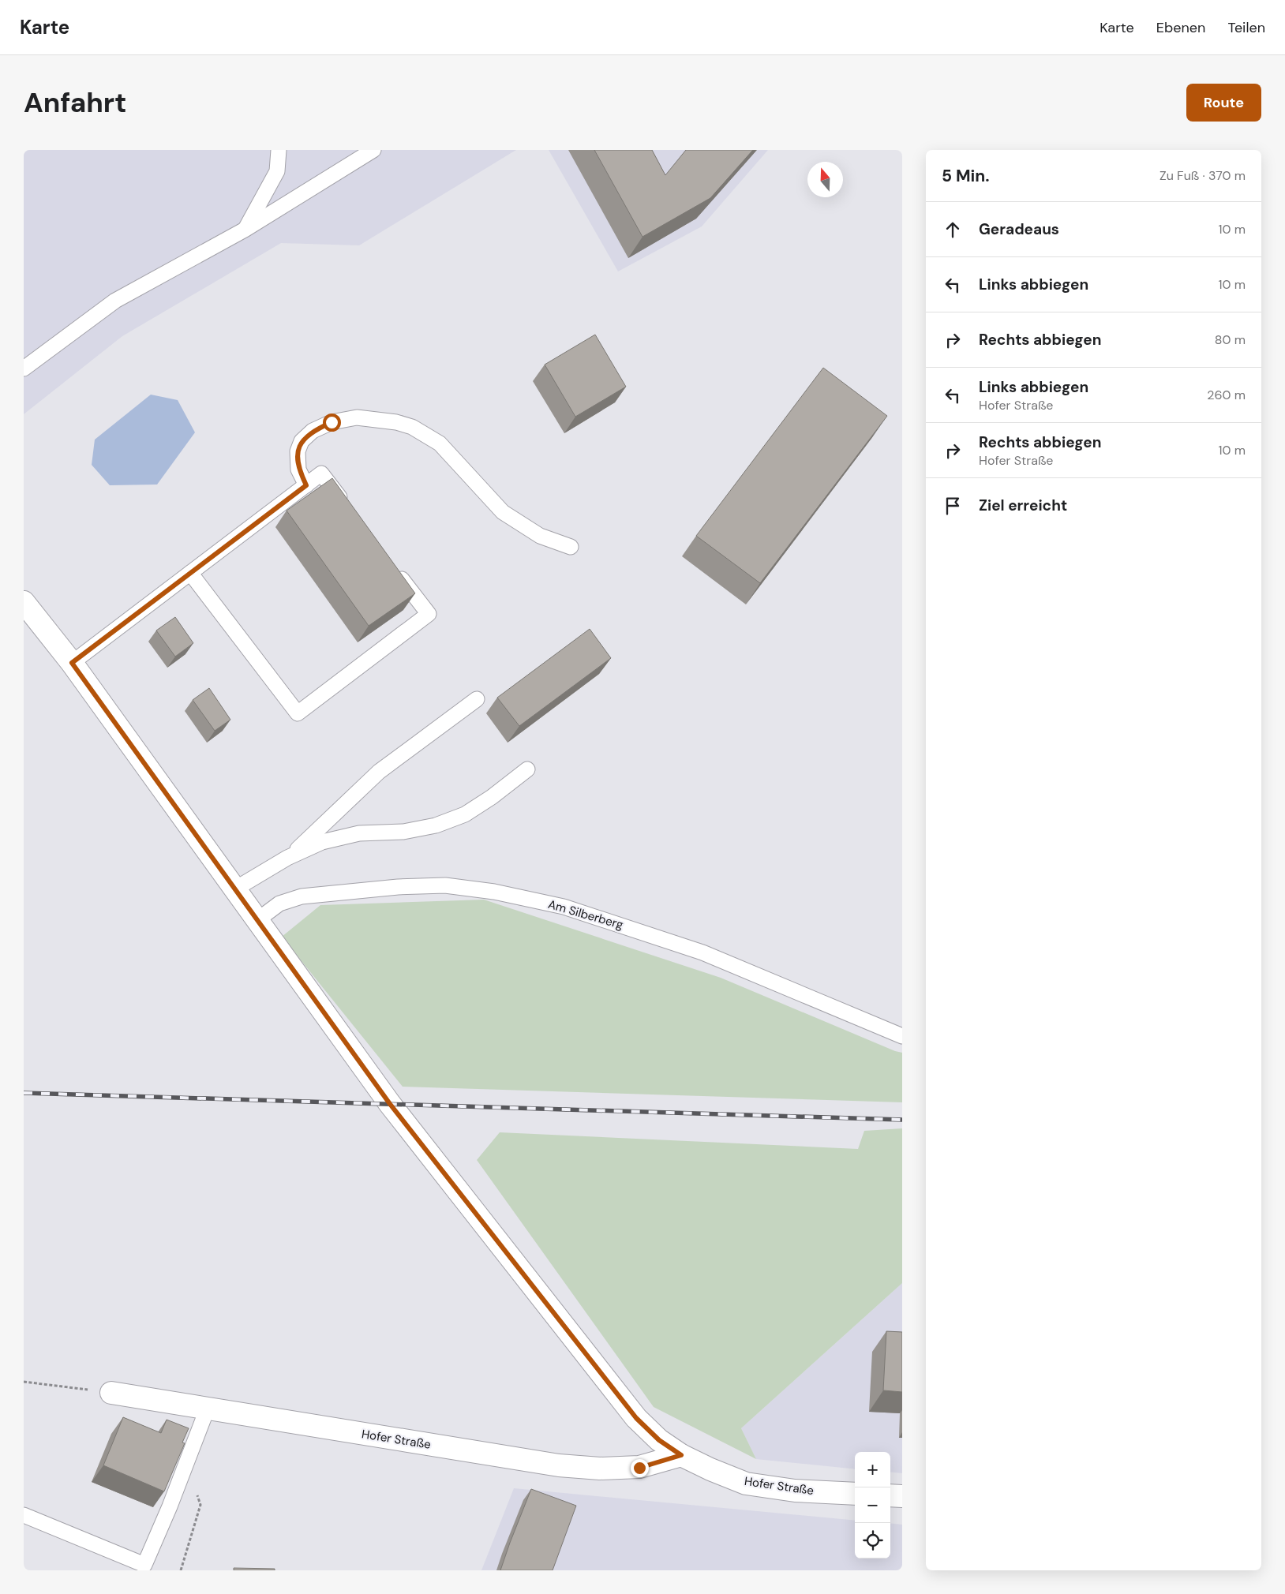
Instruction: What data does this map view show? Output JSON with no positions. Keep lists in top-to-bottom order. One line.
{"streets":{"street":["Hofer Straße"],"lane":["Am Silberberg"]},"crossings":[["Am Silberberg","Hofer Straße"]],"north":"top","page":{"header":"Karte","nav":["Karte","Ebenen","Teilen"],"buttons":"Route","title":"Anfahrt","heading":["5 Min.","Zu Fuß · 370 m"],"list":[["Geradeaus","10 m"],["Links abbiegen","10 m"],["Rechts abbiegen","80 m"],["Links abbiegen","Hofer Straße","260 m"],["Rechts abbiegen","Hofer Straße","10 m"],"Ziel erreicht"],"map_buttons":["+","−"]}}
